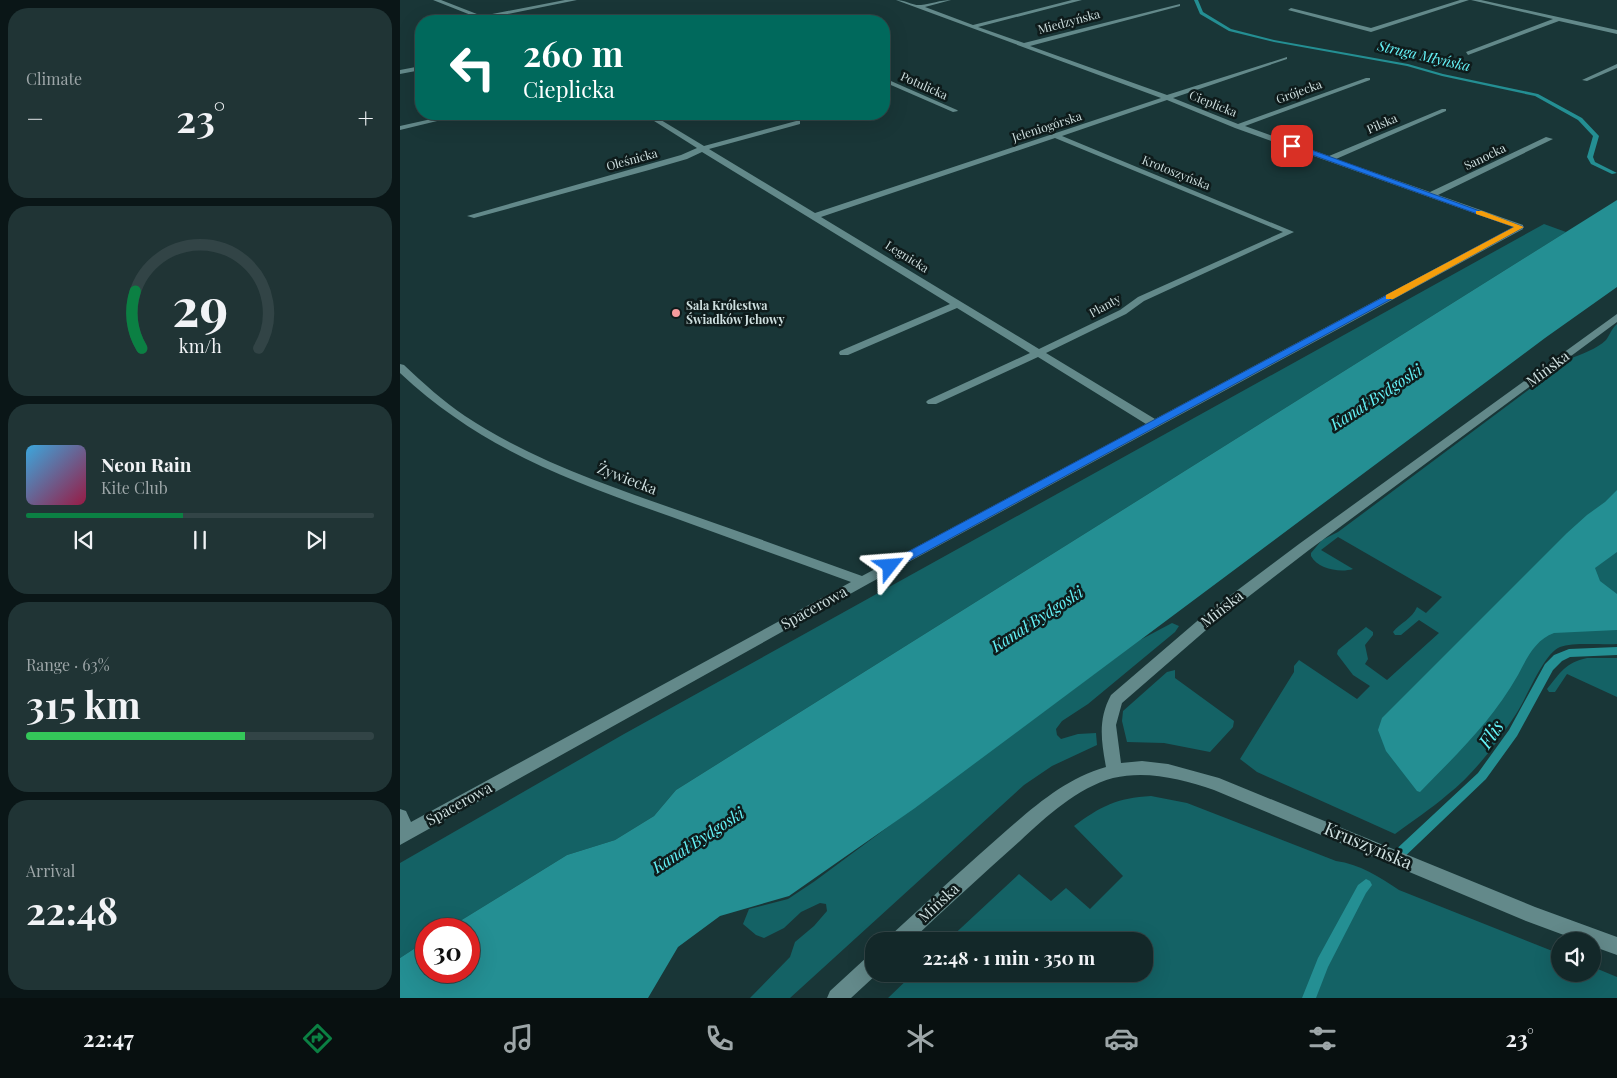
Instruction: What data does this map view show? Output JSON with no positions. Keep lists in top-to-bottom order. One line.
{"streets":{"street":["Miedzyńska","Potulicka","Grójecka","Cieplicka","Pilska","Jeleniogórska","Sanocka","Oleśnicka","Krotoszyńska","Legnicka","Planty","Mińska","Żywiecka","Spacerowa","Kruszyńska"]},"crossings":[["Miedzyńska","Cieplicka"],["Grójecka","Cieplicka"],["Cieplicka","Pilska"],["Cieplicka","Jeleniogórska"],["Cieplicka","Sanocka"],["Cieplicka","Spacerowa"],["Jeleniogórska","Krotoszyńska"],["Jeleniogórska","Legnicka"],["Oleśnicka","Legnicka"],["Krotoszyńska","Planty"],["Legnicka","Planty"],["Legnicka","Spacerowa"],["Mińska","Kruszyńska"],["Żywiecka","Spacerowa"]],"water":["Struga Młyńska","Kanał Bydgoski","Flis"],"places":["Sala Królestwa Świadków Jehowy"],"page":{"tile":["Climate",["Range · 63%","315 km"],["Arrival","22:48"]],"turn":["260 m","Cieplicka"],"heat":["−","23°","+"],"song":["Neon Rain","Kite Club"],"limit":"30","trip":"22:48 · 1 min · 350 m","tabs":["22:47","23°"],"gauge":["29","km/h"]}}
